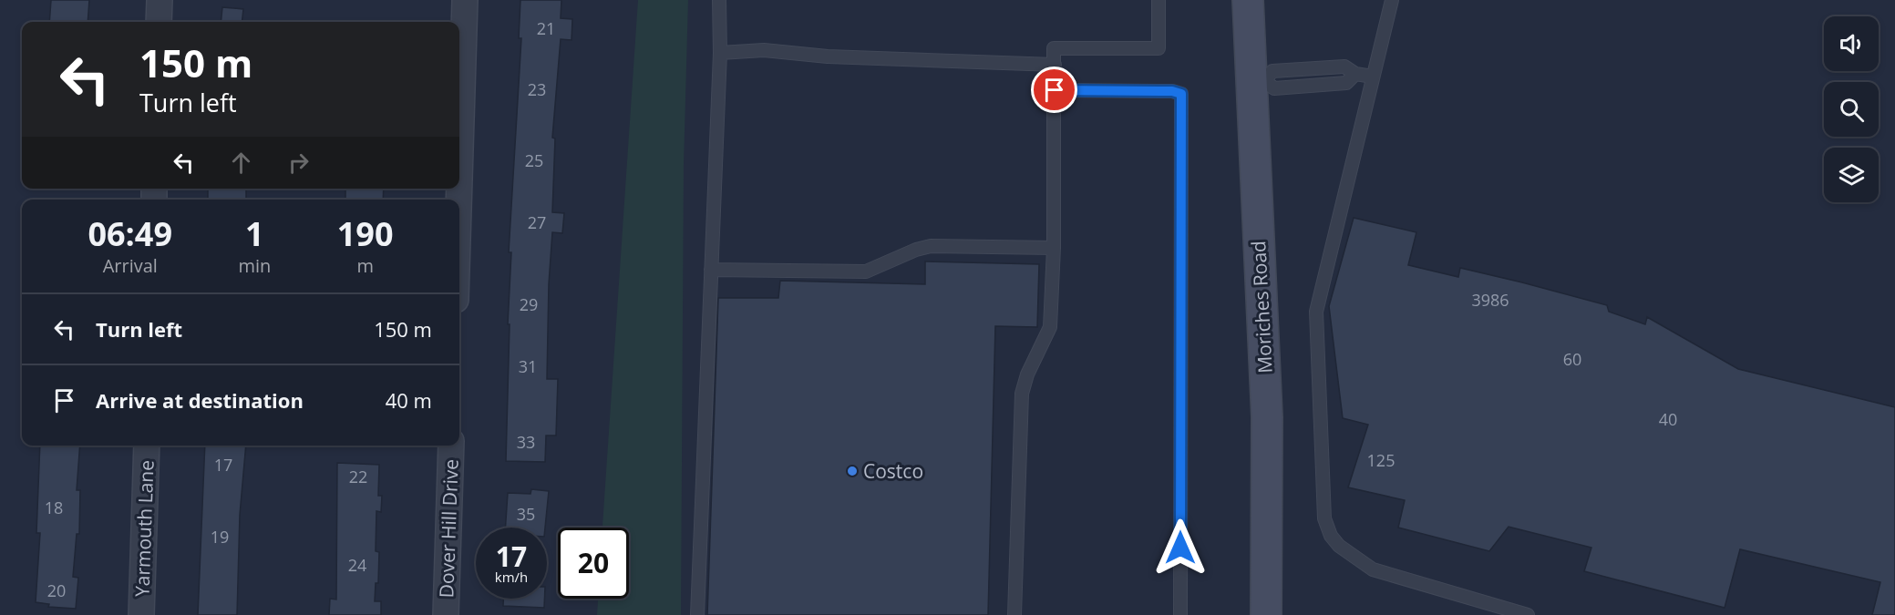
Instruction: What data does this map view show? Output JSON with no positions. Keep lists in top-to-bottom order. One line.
{"streets":{"street":["Moriches Road","Yarmouth Lane","Dover Hill Drive"]},"places":["Costco"],"house_numbers":["21","23","25","27","3986","29","60","31","40","33","125","17","22","18","35","19","24","20"],"page":{"turn":["150 m","Turn left"],"eta":["06:49","Arrival","1","min","190","m"],"list":[{"name":"Turn left","value":"150 m"},{"name":"Arrive at destination","value":"40 m"}],"speed":"17 km/h","limit":"20"}}
